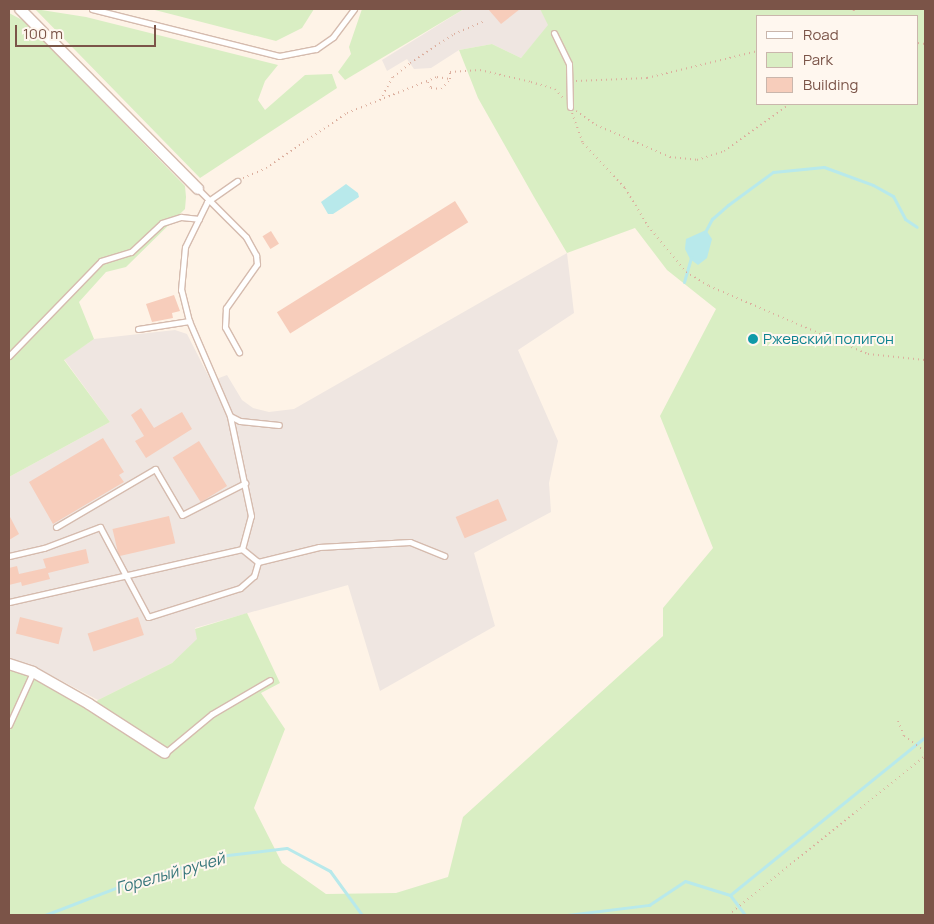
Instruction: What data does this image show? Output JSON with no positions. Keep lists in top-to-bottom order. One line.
{"water":["Горелый ручей"],"places":["Ржевский полигон"],"legend":["Road","Park","Building"],"scale_bar":"100 m"}
